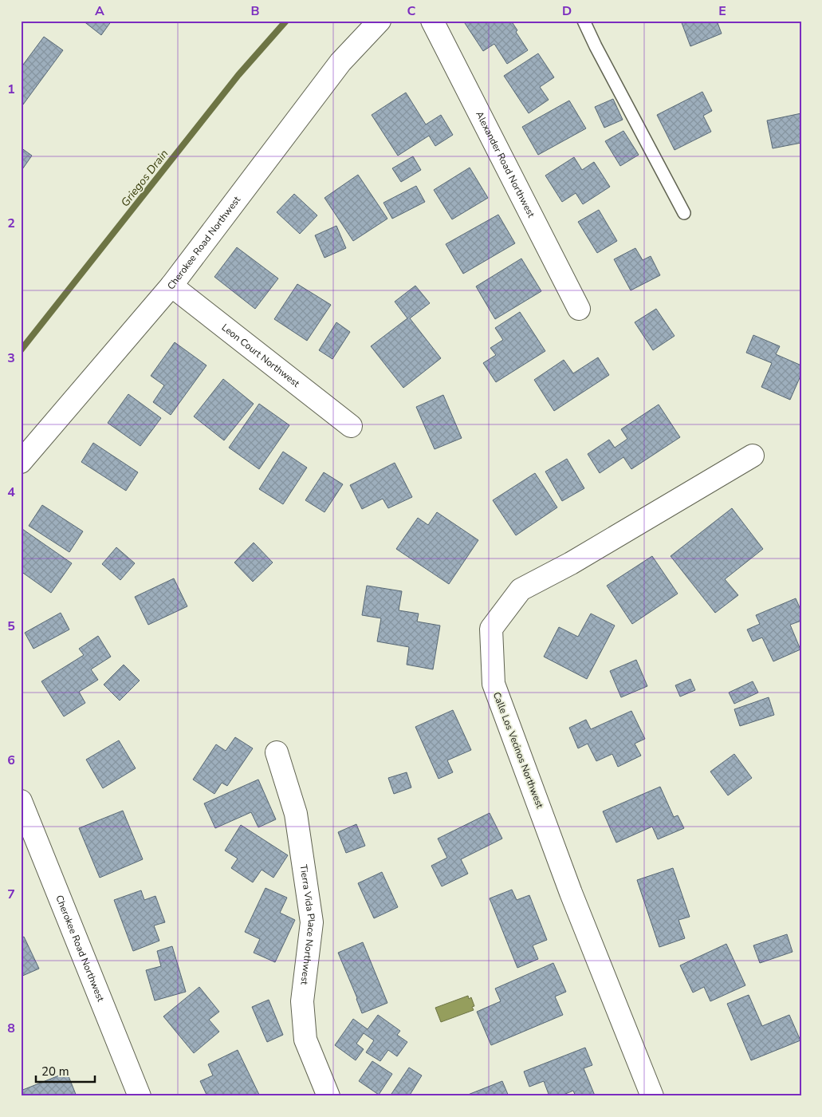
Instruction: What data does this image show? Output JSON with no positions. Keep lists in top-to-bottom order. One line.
{"streets":{"street":["Alexander Road Northwest","Cherokee Road Northwest","Leon Court Northwest","Calle Los Vecinos Northwest","Tierra Vida Place Northwest"]},"crossings":[["Cherokee Road Northwest","Leon Court Northwest"]],"water":["Griegos Drain"],"scale_bar":"20 m","grid":{"columns":["A","B","C","D","E"],"rows":["1","2","3","4","5","6","7","8"]}}
